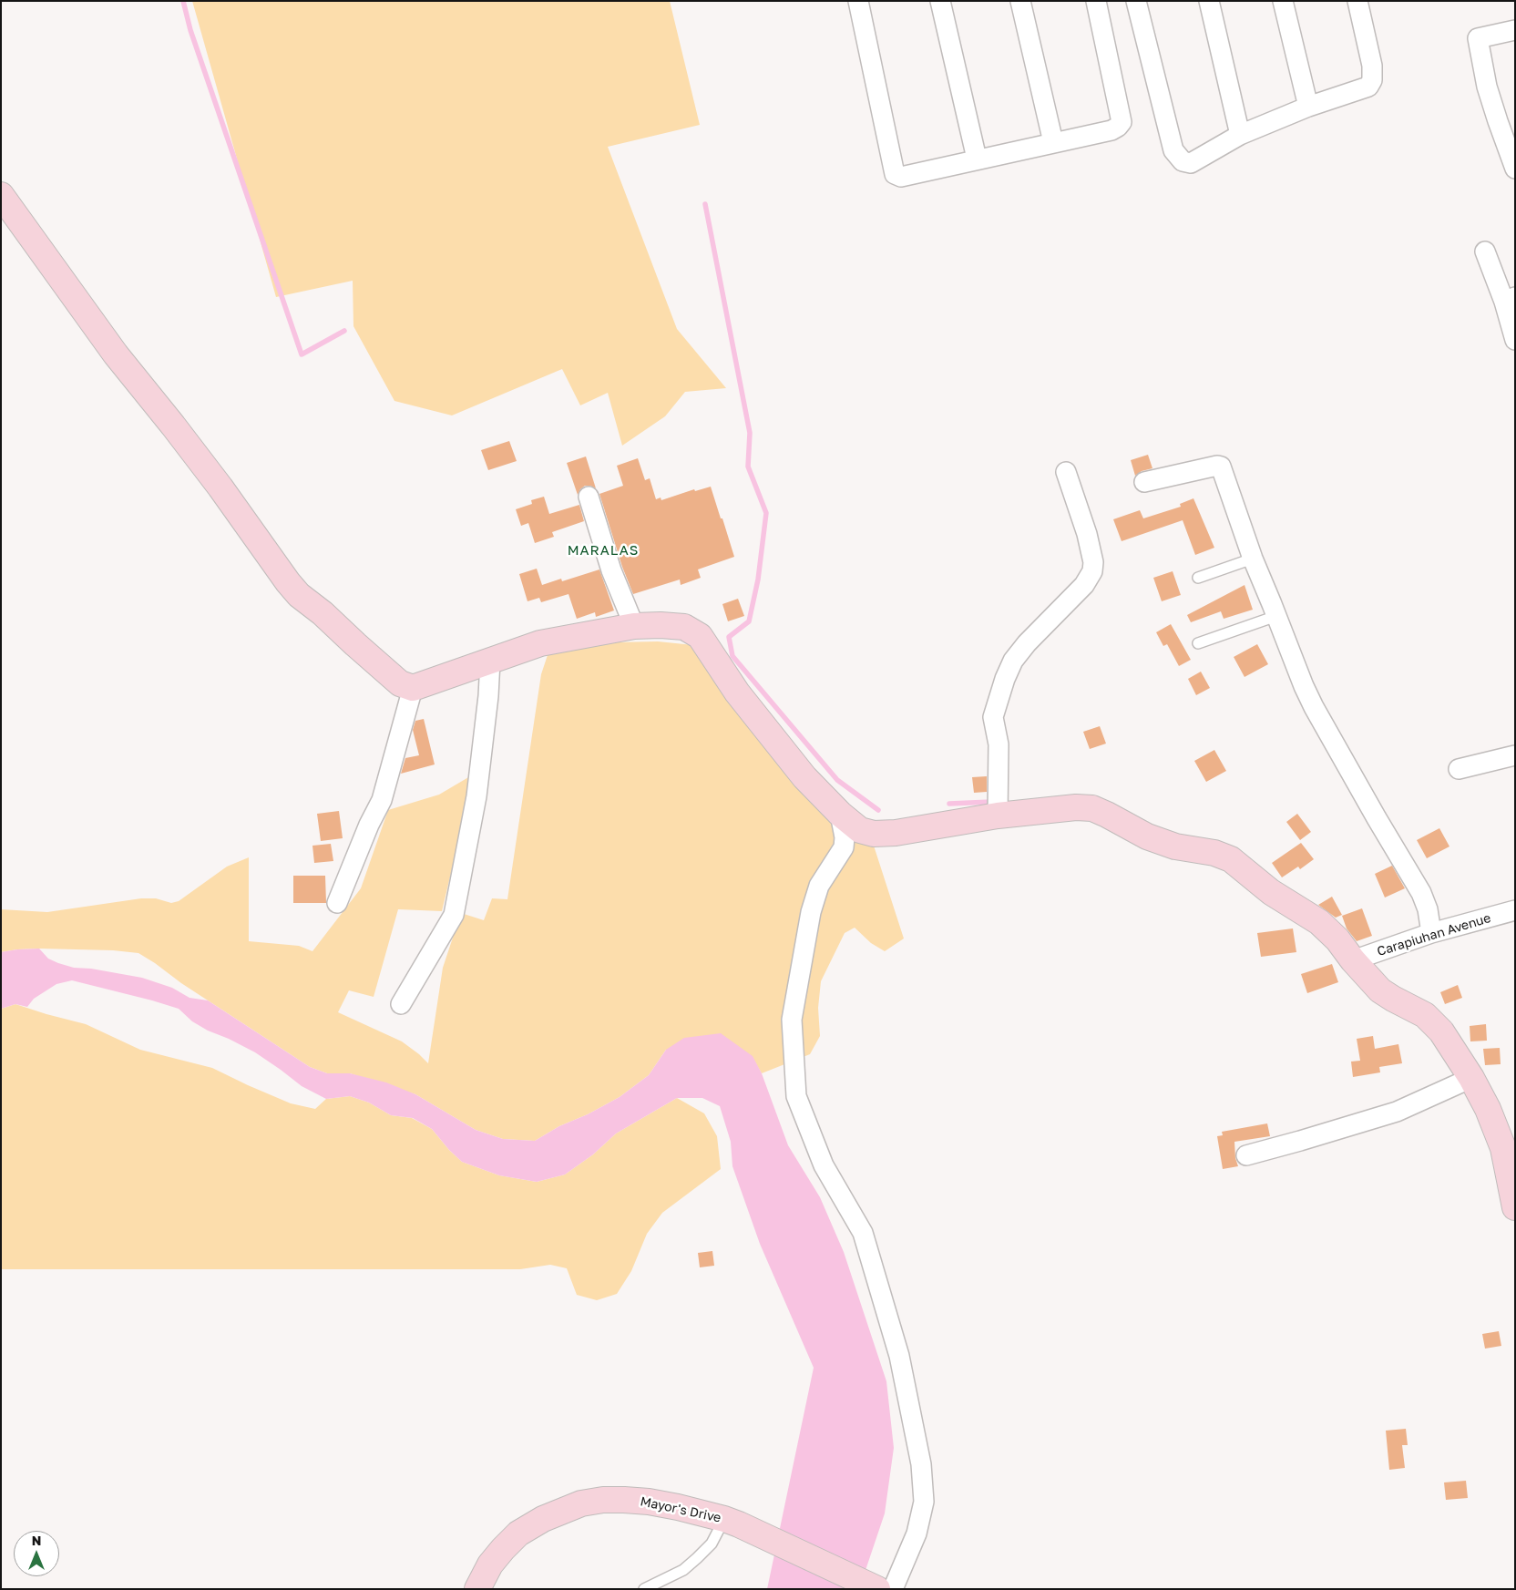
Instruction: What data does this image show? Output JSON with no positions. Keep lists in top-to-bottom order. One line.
{"streets":{"street":["Carapiuhan Avenue","Mayor's Drive"]},"districts":["MARALAS"],"north":"top"}
